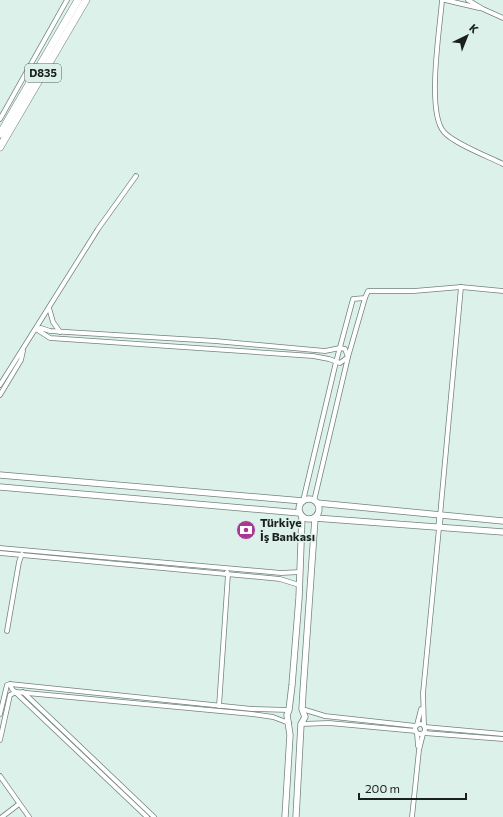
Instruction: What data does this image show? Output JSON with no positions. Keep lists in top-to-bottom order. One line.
{"streets":{"highway":["D835"]},"places":{"bank":["Türkiye İş Bankası"]},"scale_bar":"200 m","north":"top right"}
